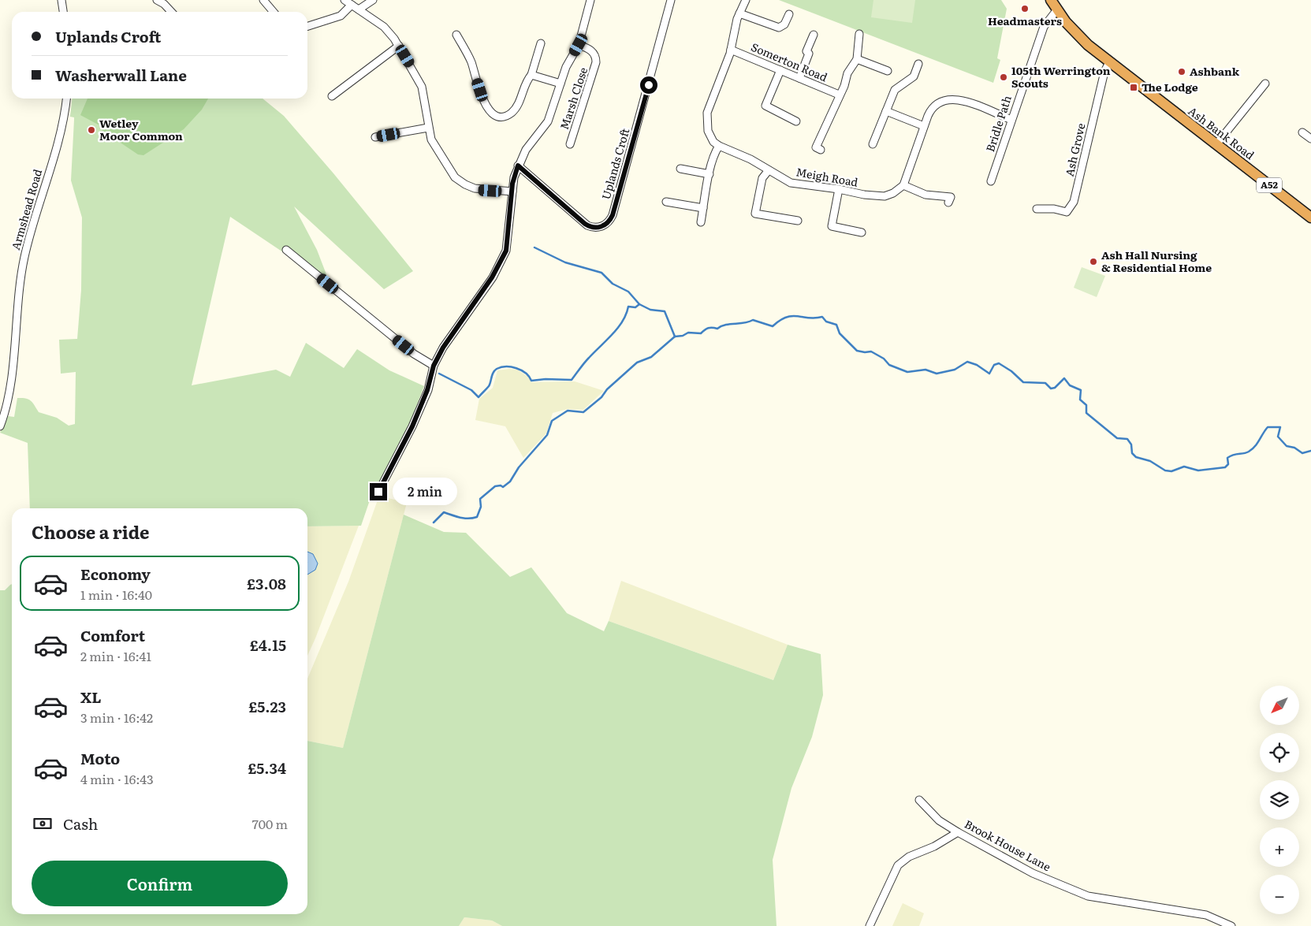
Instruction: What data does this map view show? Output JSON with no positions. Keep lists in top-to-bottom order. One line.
{"streets":{"highway":["Ash Bank Road","A52"],"street":["Somerton Road","Marsh Close","Bridle Path","Ash Grove","Uplands Croft","Meigh Road","Armshead Road","Brook House Lane"]},"crossings":[["Bridle Path","Ash Bank Road"],["Ash Bank Road","Ash Grove"]],"places":{"other":["Headmasters","Ashbank","105th Werrington Scouts","Wetley Moor Common","Ash Hall Nursing & Residential Home"],"transit":["The Lodge"]},"north":"bottom left","page":{"banner":["Uplands Croft","Washerwall Lane"],"bubble":"2 min","heading":"Choose a ride","list":[{"name":"Economy","note":"1 min · 16:40","value":"£3.08"},{"name":"Comfort","note":"2 min · 16:41","value":"£4.15"},{"name":"XL","note":"3 min · 16:42","value":"£5.23"},{"name":"Moto","note":"4 min · 16:43","value":"£5.34"}],"map_buttons":["+","−"],"pay":["Cash","700 m"],"buttons":"Confirm"}}
